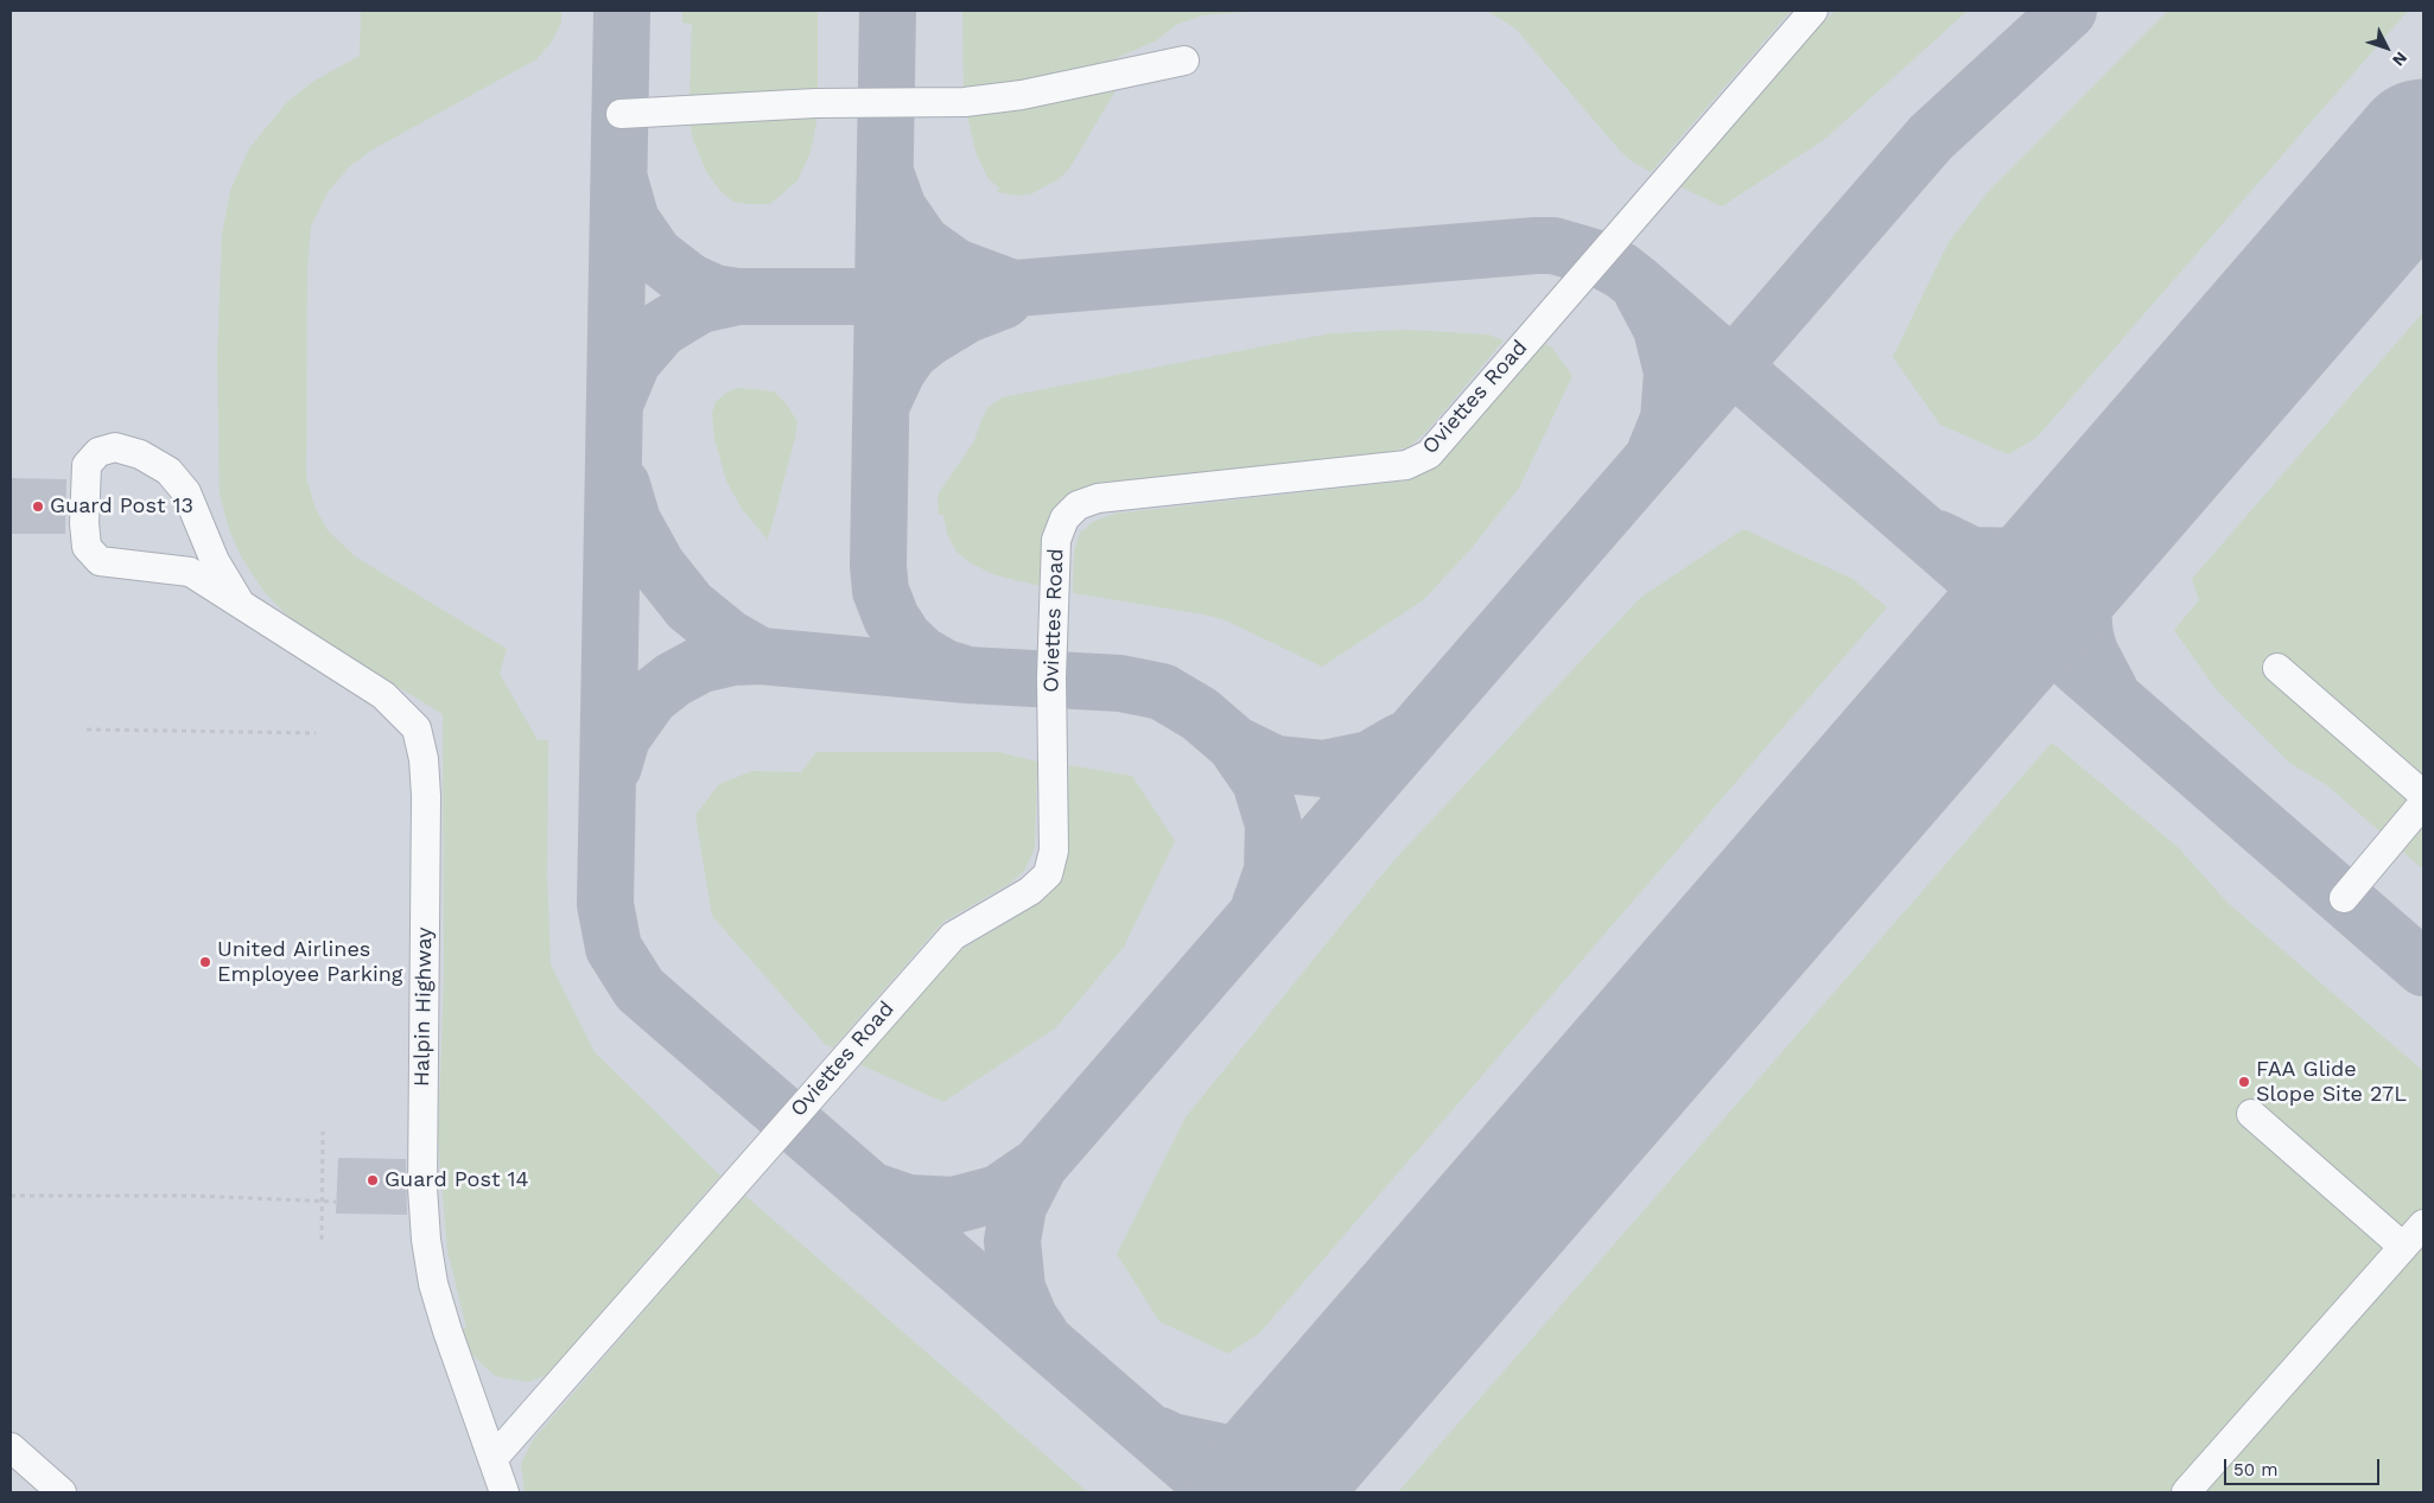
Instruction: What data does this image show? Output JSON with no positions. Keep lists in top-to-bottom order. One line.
{"streets":{"lane":["Oviettes Road","Halpin Highway"]},"crossings":[["Oviettes Road","Halpin Highway"]],"places":["Guard Post 13","United Airlines Employee Parking","FAA Glide Slope Site 27L","Guard Post 14"],"scale_bar":"50 m","north":"bottom right"}
